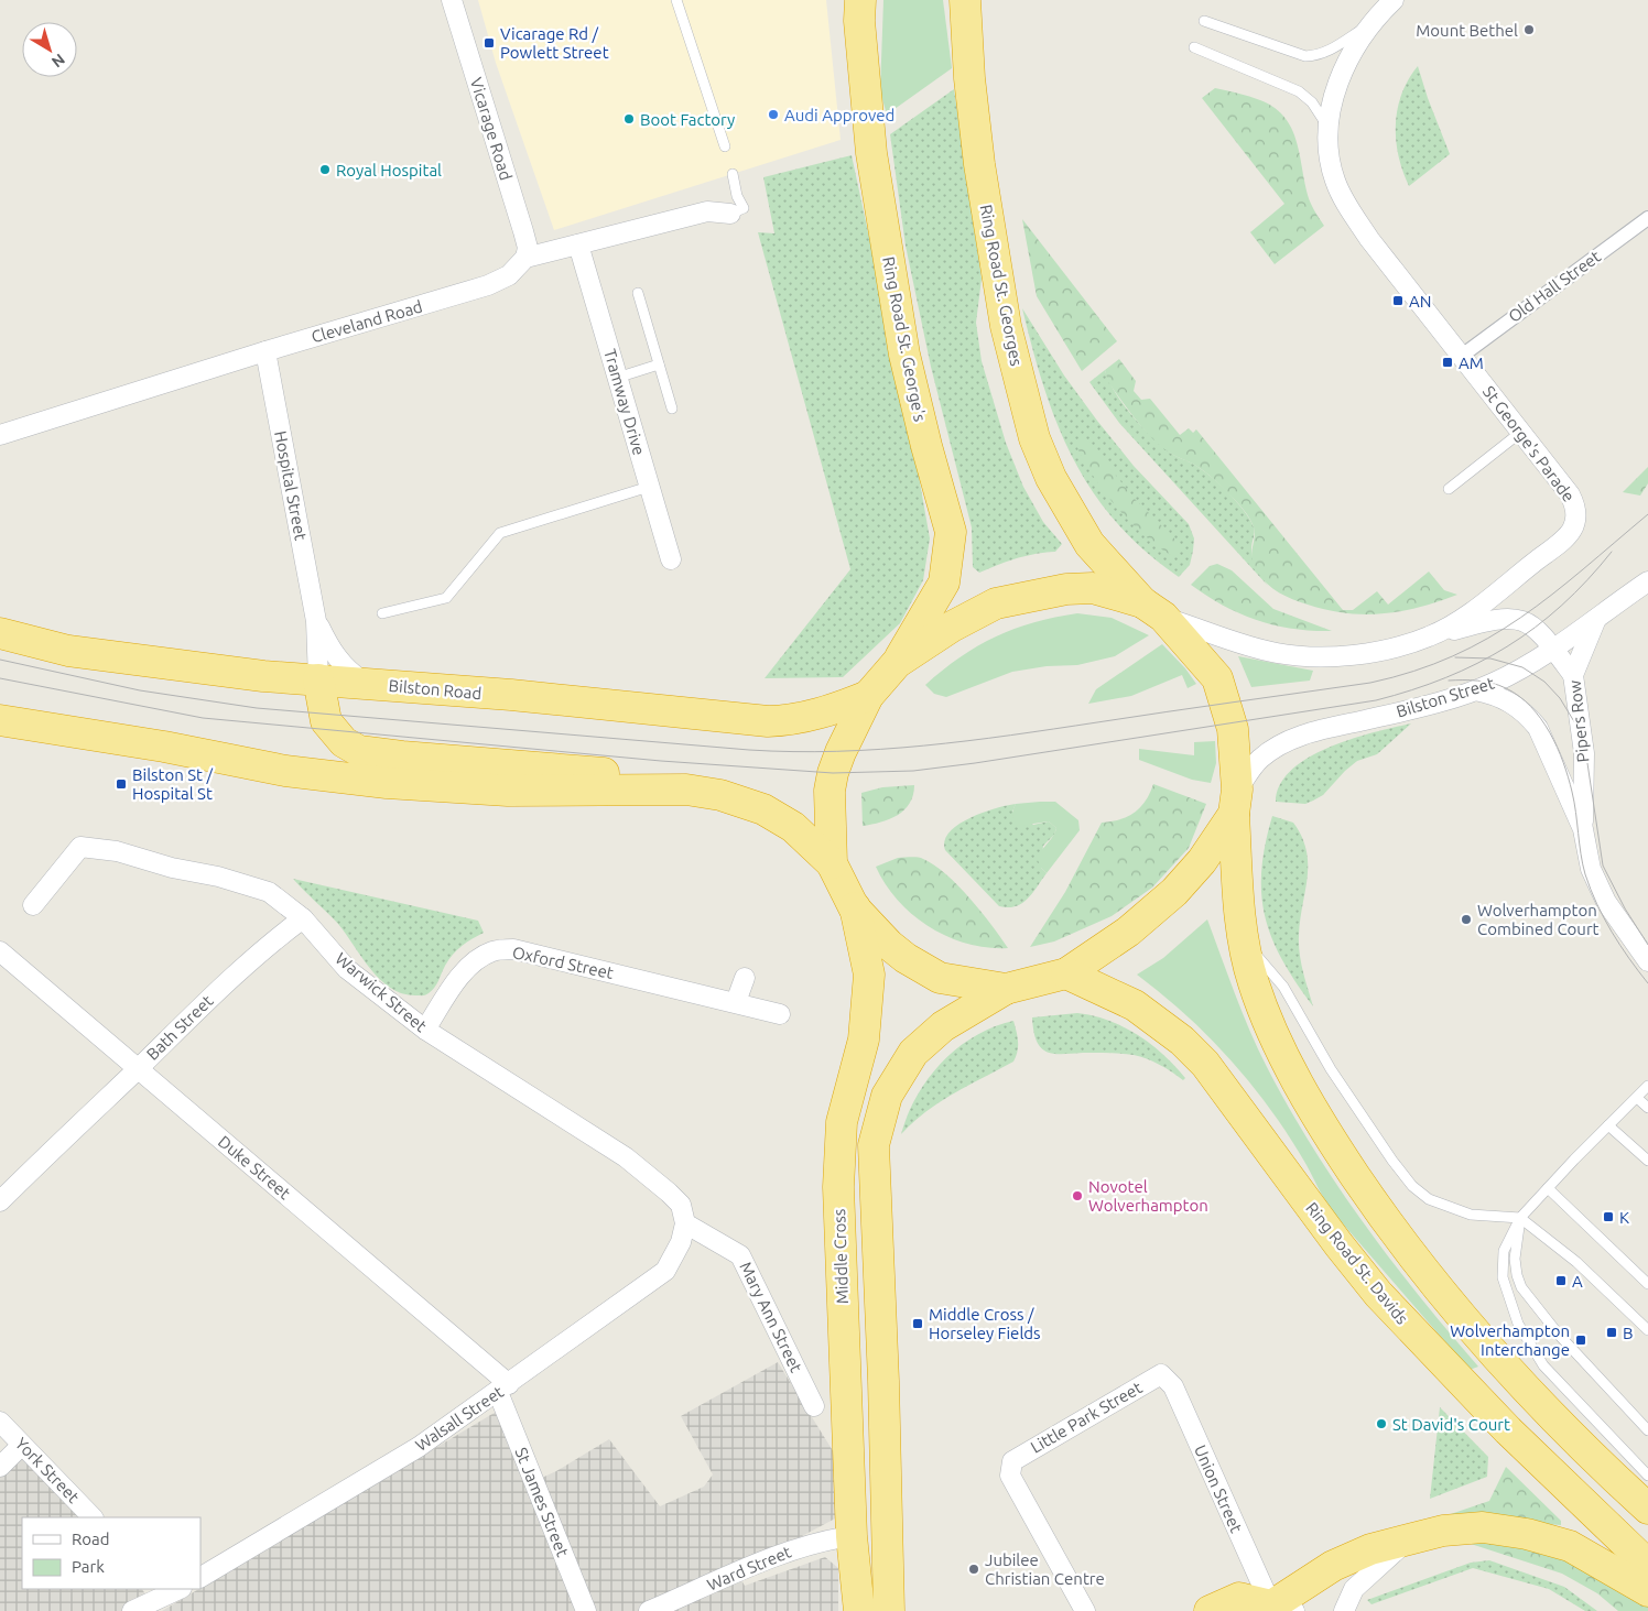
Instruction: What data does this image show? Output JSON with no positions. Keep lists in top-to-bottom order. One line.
{"streets":{"highway":["Ring Road St. Georges","Ring Road St. George's","Bilston Road","Middle Cross","Ring Road St. Davids"],"street":["Vicarage Road","Old Hall Street","Cleveland Road","Tramway Drive","St George's Parade","Hospital Street","Bilston Street","Pipers Row","Oxford Street","Warwick Street","Bath Street","Duke Street","Mary Ann Street","Little Park Street","Walsall Street","York Street","Union Street","St James Street","Ward Street"]},"crossings":[["Vicarage Road","Cleveland Road"],["Ring Road St. Georges","Bilston Street"],["Old Hall Street","St George's Parade"],["Cleveland Road","Hospital Street"],["Bilston Street","Pipers Row"],["Oxford Street","Warwick Street"],["Warwick Street","Bath Street"],["Warwick Street","Mary Ann Street"],["Warwick Street","Walsall Street"],["Bath Street","Duke Street"],["Duke Street","Walsall Street"],["Duke Street","St James Street"],["Middle Cross","Ward Street"],["Mary Ann Street","Walsall Street"],["Little Park Street","Union Street"],["Walsall Street","St James Street"]],"places":{"other":["Mount Bethel","Audi Approved","Boot Factory","Royal Hospital","Wolverhampton Combined Court","Novotel Wolverhampton","St David's Court","Jubilee Christian Centre"],"transit":["Vicarage Rd / Powlett Street","AN","AM","Bilston St / Hospital St","K","A","Middle Cross / Horseley Fields","B","Wolverhampton Interchange"]},"legend":["Road","Park"],"north":"bottom right"}
